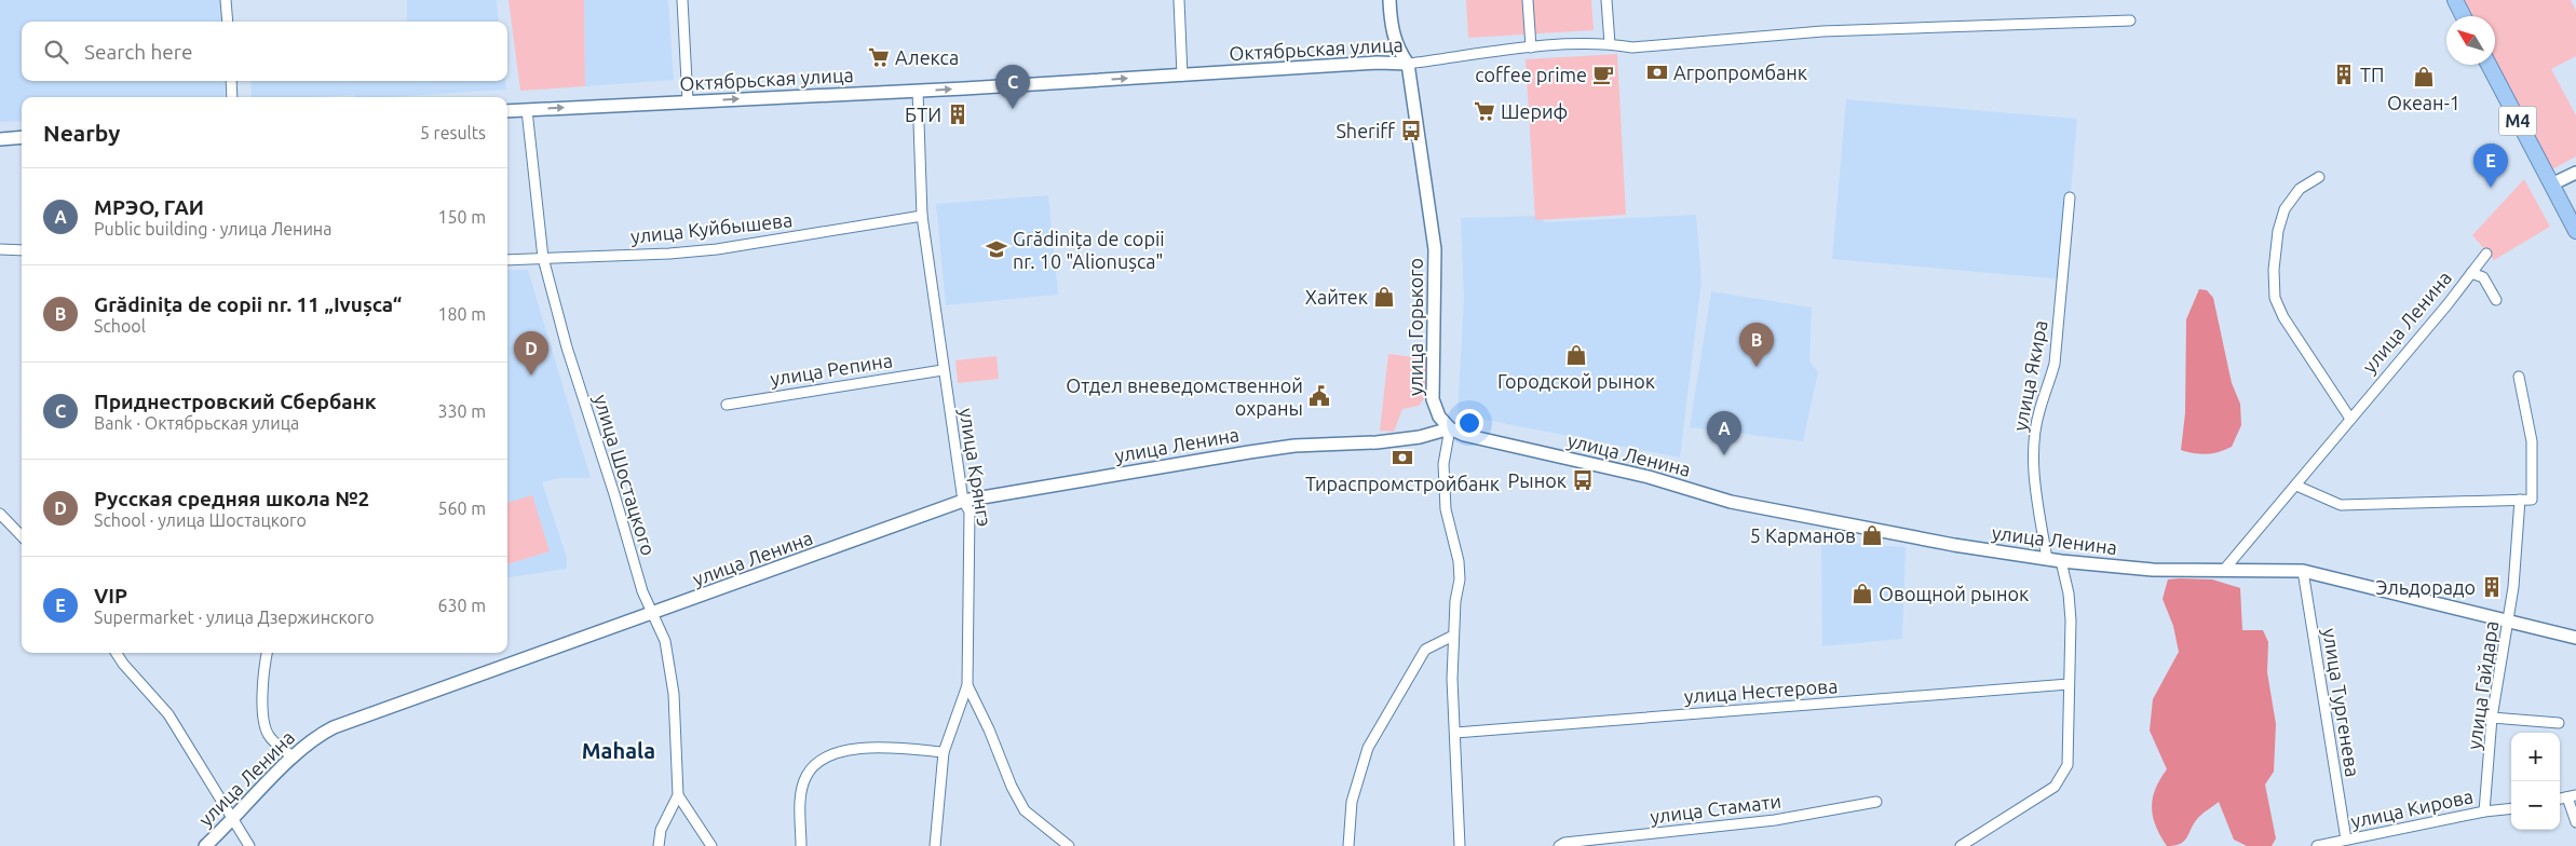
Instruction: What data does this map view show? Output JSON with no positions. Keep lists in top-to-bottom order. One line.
{"streets":{"highway":["M4"],"street":["Октябрьская улица","улица Куйбышева","улица Ленина","улица Горького","улица Репина","улица Якира","улица Крянгэ","улица Шостацкого","улица Гайдара","улица Нестерова","улица Тургенева","улица Стамати","улица Кирова"]},"crossings":[["Октябрьская улица","улица Горького"],["Октябрьская улица","улица Крянгэ"],["Октябрьская улица","улица Шостацкого"],["улица Куйбышева","улица Крянгэ"],["улица Куйбышева","улица Шостацкого"],["улица Ленина","улица Горького"],["улица Ленина","улица Якира"],["улица Ленина","улица Крянгэ"],["улица Ленина","улица Шостацкого"],["улица Репина","улица Крянгэ"],["улица Гайдара","улица Кирова"],["улица Тургенева","улица Кирова"]],"one_way":["Октябрьская улица"],"districts":["Mahala"],"places":{"supermarket":["Алекса","Шериф"],"bank":["Агропромбанк","Тираспромстройбанк"],"cafe":["coffee prime"],"building":["ТП","БТИ","Эльдорадо"],"shop":["Океан-1","Хайтек","Городской рынок","5 Карманов","Овощной рынок"],"bus stop":["Sheriff","Рынок"],"school or university":["Grădinița de copii nr. 10 \"Alionușca\""],"public building":["Отдел вневедомственной охраны"]},"north":"top left","page":{"search":"Search here","pins":["C","E","B","D","A"],"heading":["Nearby","5 results"],"list":[{"mark":"A","name":"МРЭО, ГАИ","note":"Public building · улица Ленина","value":"150 m"},{"mark":"B","name":"Grădinița de copii nr. 11 „Ivușca“","note":"School","value":"180 m"},{"mark":"C","name":"Приднестровский Сбербанк","note":"Bank · Октябрьская улица","value":"330 m"},{"mark":"D","name":"Русская средняя школа №2","note":"School · улица Шостацкого","value":"560 m"},{"mark":"E","name":"VIP","note":"Supermarket · улица Дзержинского","value":"630 m"}],"map_buttons":["+","−"]}}
